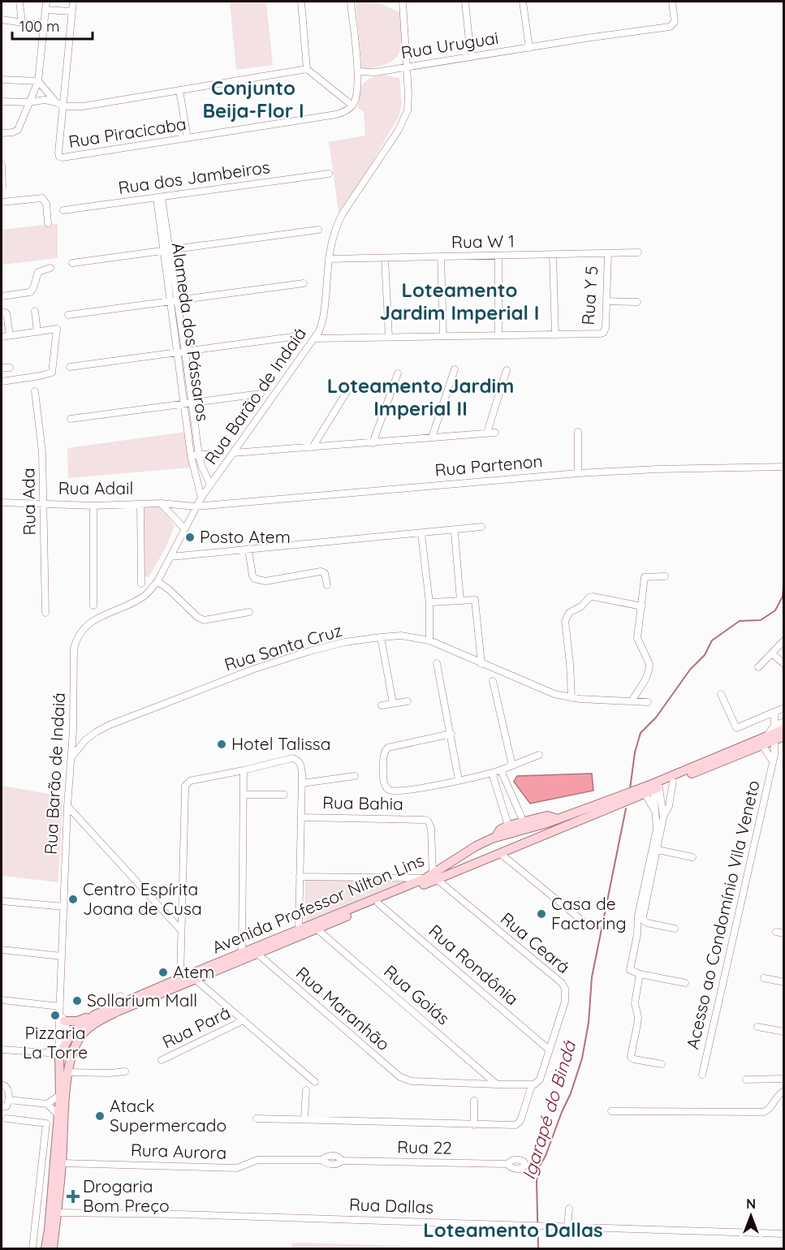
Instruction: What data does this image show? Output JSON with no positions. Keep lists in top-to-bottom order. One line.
{"streets":{"main road":["Avenida Professor Nilton Lins"],"street":["Rua Uruguai","Rua Piracicaba","Rua dos Jambeiros","Rua W 1","Rua Y 5","Alameda dos Pássaros","Rua Barão de Indaiá","Rua Partenon","Rua Adail","Rua Ada","Rua Santa Cruz","Rua Bahia","Acesso ao Condomínio Vila Veneto","Rua Ceará","Rua Rondônia","Rua Goiás","Rua Maranhão","Rua Pará","Rua 22","Rura Aurora","Rua Dallas"]},"crossings":[["Rua Uruguai","Rua Barão de Indaiá"],["Rua dos Jambeiros","Alameda dos Pássaros"],["Rua W 1","Rua Y 5"],["Rua W 1","Rua Barão de Indaiá"],["Alameda dos Pássaros","Rua Barão de Indaiá"],["Rua Barão de Indaiá","Rua Partenon"],["Rua Barão de Indaiá","Rua Adail"],["Rua Barão de Indaiá","Rua Santa Cruz"],["Rua Barão de Indaiá","Avenida Professor Nilton Lins"],["Rua Partenon","Rua Adail"],["Rua Adail","Rua Ada"],["Rua Bahia","Avenida Professor Nilton Lins"],["Rua Bahia","Rua Ceará"],["Avenida Professor Nilton Lins","Acesso ao Condomínio Vila Veneto"],["Avenida Professor Nilton Lins","Rua Ceará"],["Avenida Professor Nilton Lins","Rua Rondônia"],["Avenida Professor Nilton Lins","Rua Goiás"],["Avenida Professor Nilton Lins","Rua Maranhão"],["Avenida Professor Nilton Lins","Rura Aurora"],["Avenida Professor Nilton Lins","Rua Dallas"],["Rua Ceará","Rua Rondônia"],["Rua Goiás","Rua Maranhão"],["Rua 22","Rura Aurora"]],"districts":["Conjunto Beija-Flor I","Loteamento Jardim Imperial I","Loteamento Jardim Imperial II","Loteamento Dallas"],"water":["Igarapé do Bindá"],"places":{"other":["Posto Atem","Hotel Talissa","Centro Espírita Joana de Cusa","Casa de Factoring","Atem","Sollarium Mall","Pizzaria La Torre","Atack Supermercado"],"health":["Drogaria Bom Preço"]},"scale_bar":"100 m","north":"top"}
